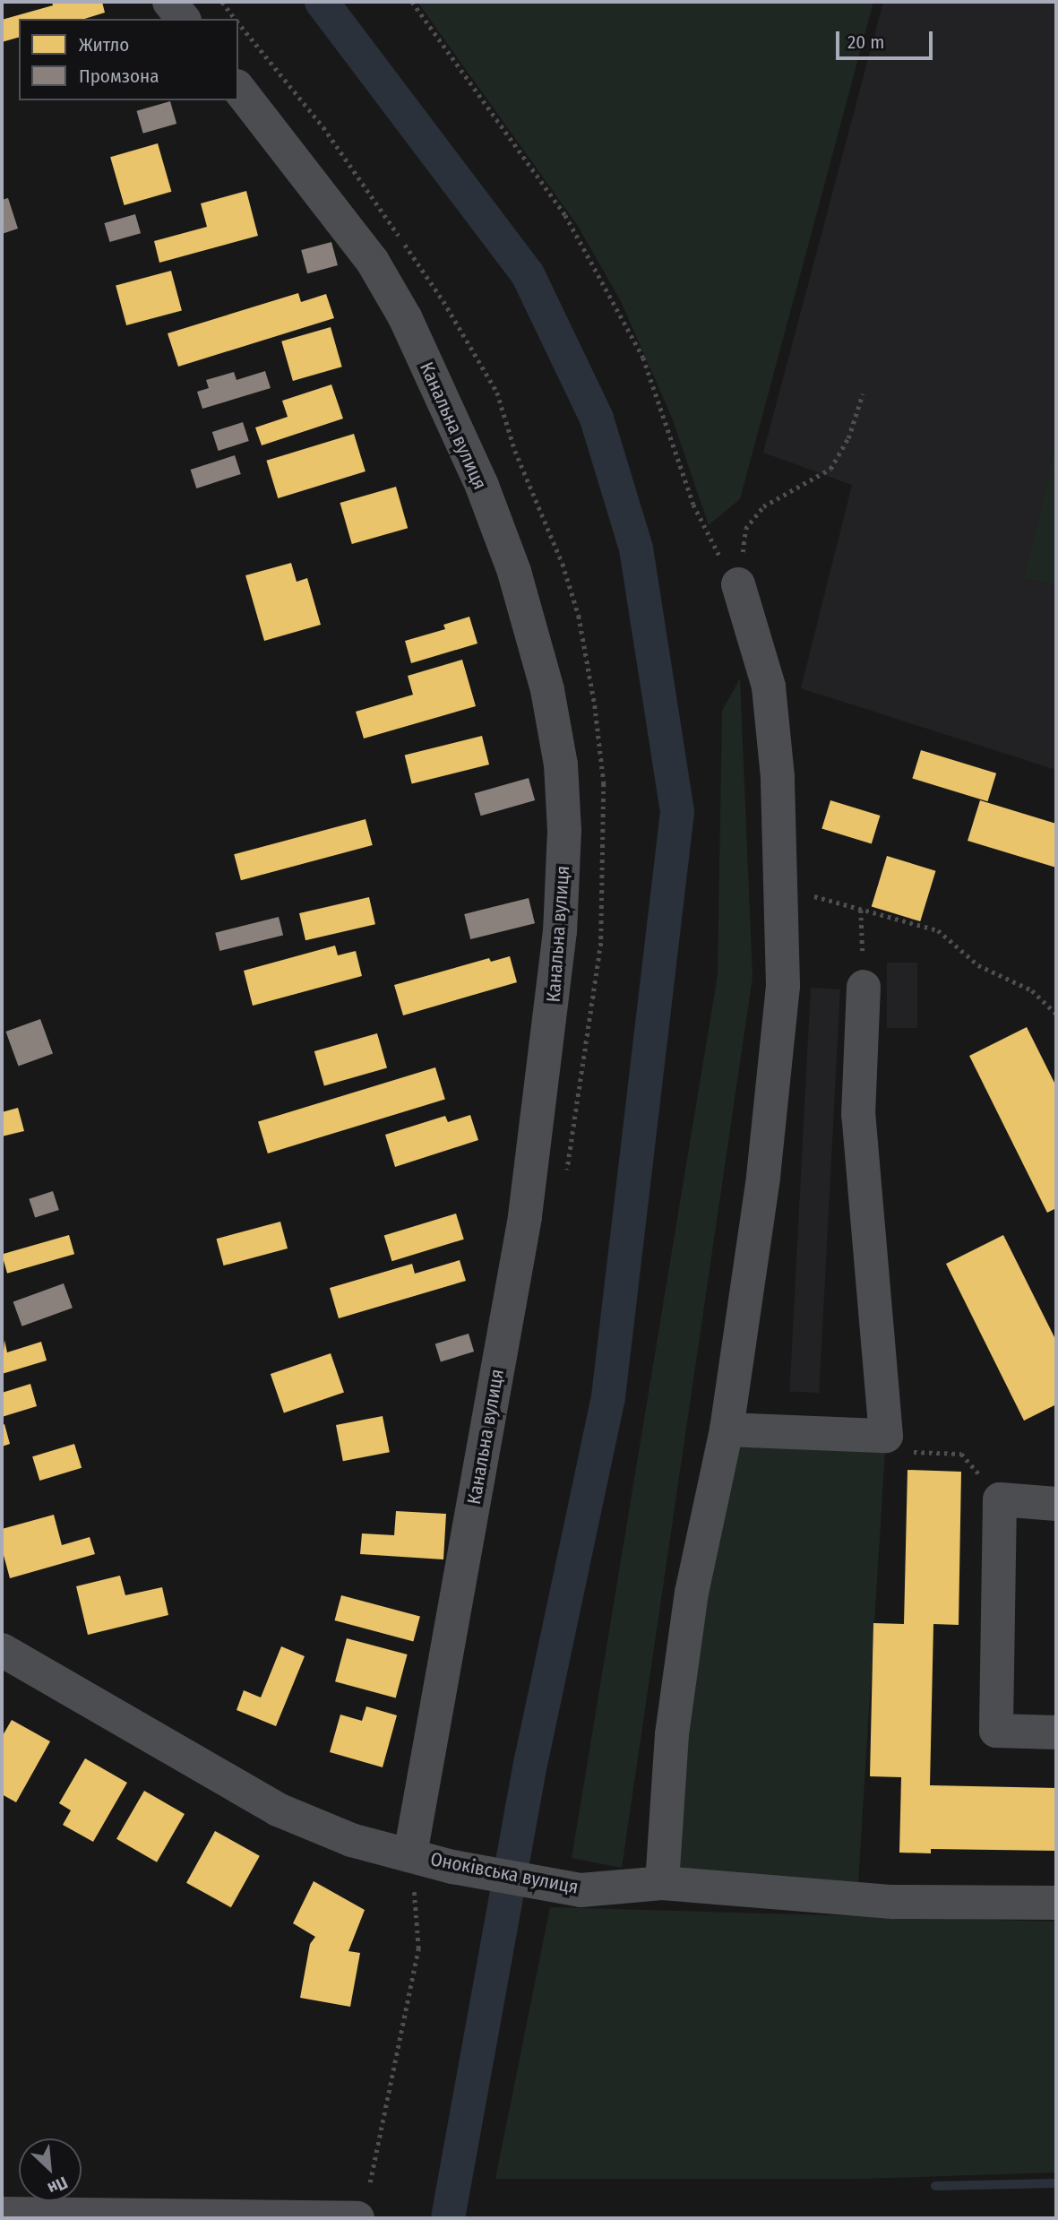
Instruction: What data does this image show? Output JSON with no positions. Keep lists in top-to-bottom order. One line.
{"streets":{"street":["Канальна вулиця","Оноківська вулиця"]},"crossings":[["Канальна вулиця","Оноківська вулиця"]],"legend":["Житло","Промзона"],"scale_bar":"20 m","north":"bottom right"}
